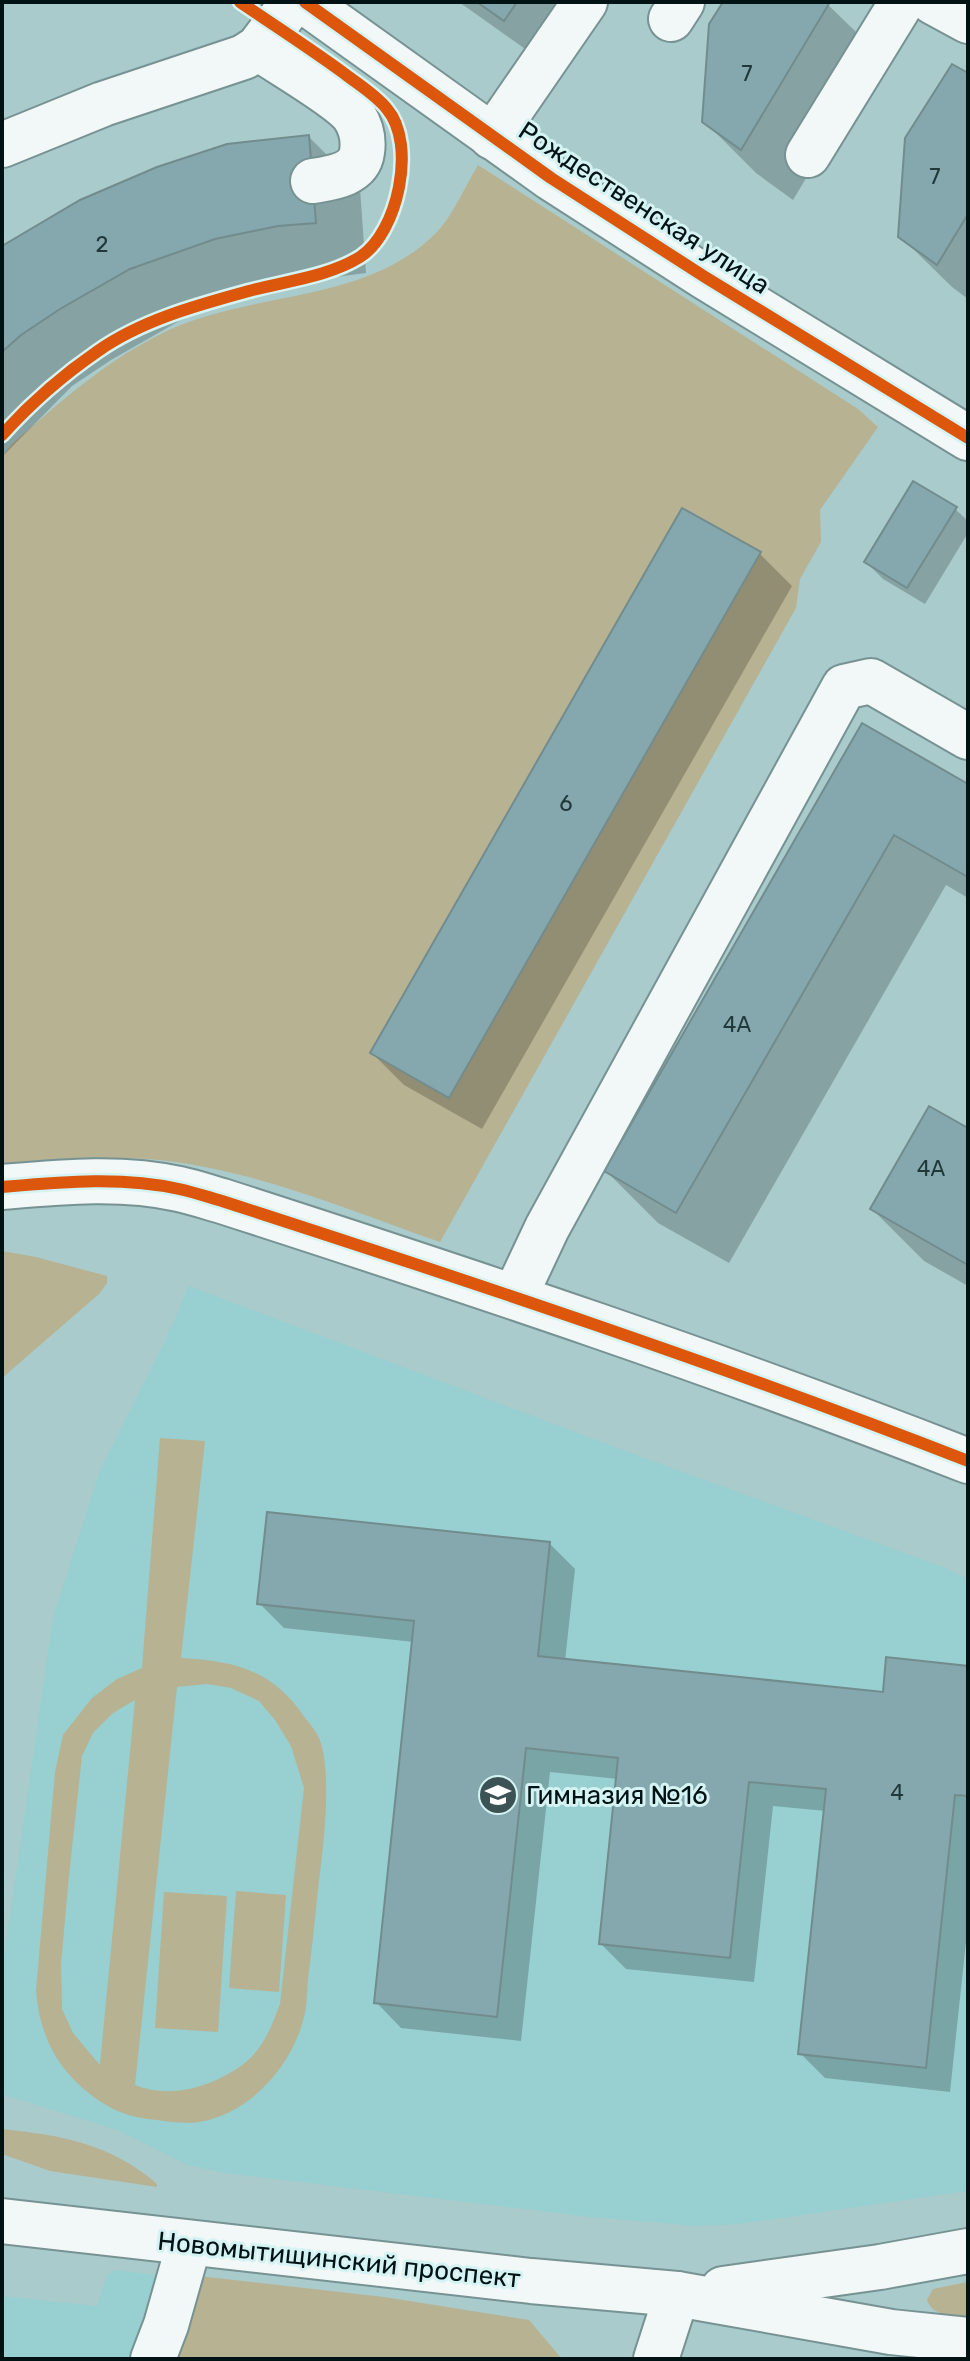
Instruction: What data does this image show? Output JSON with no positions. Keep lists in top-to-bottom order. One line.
{"streets":{"street":["Рождественская улица","Новомытищинский проспект"]},"places":{"school or university":["Гимназия №16"]},"house_numbers":["7","7","2","6","4А","4А","4"]}
